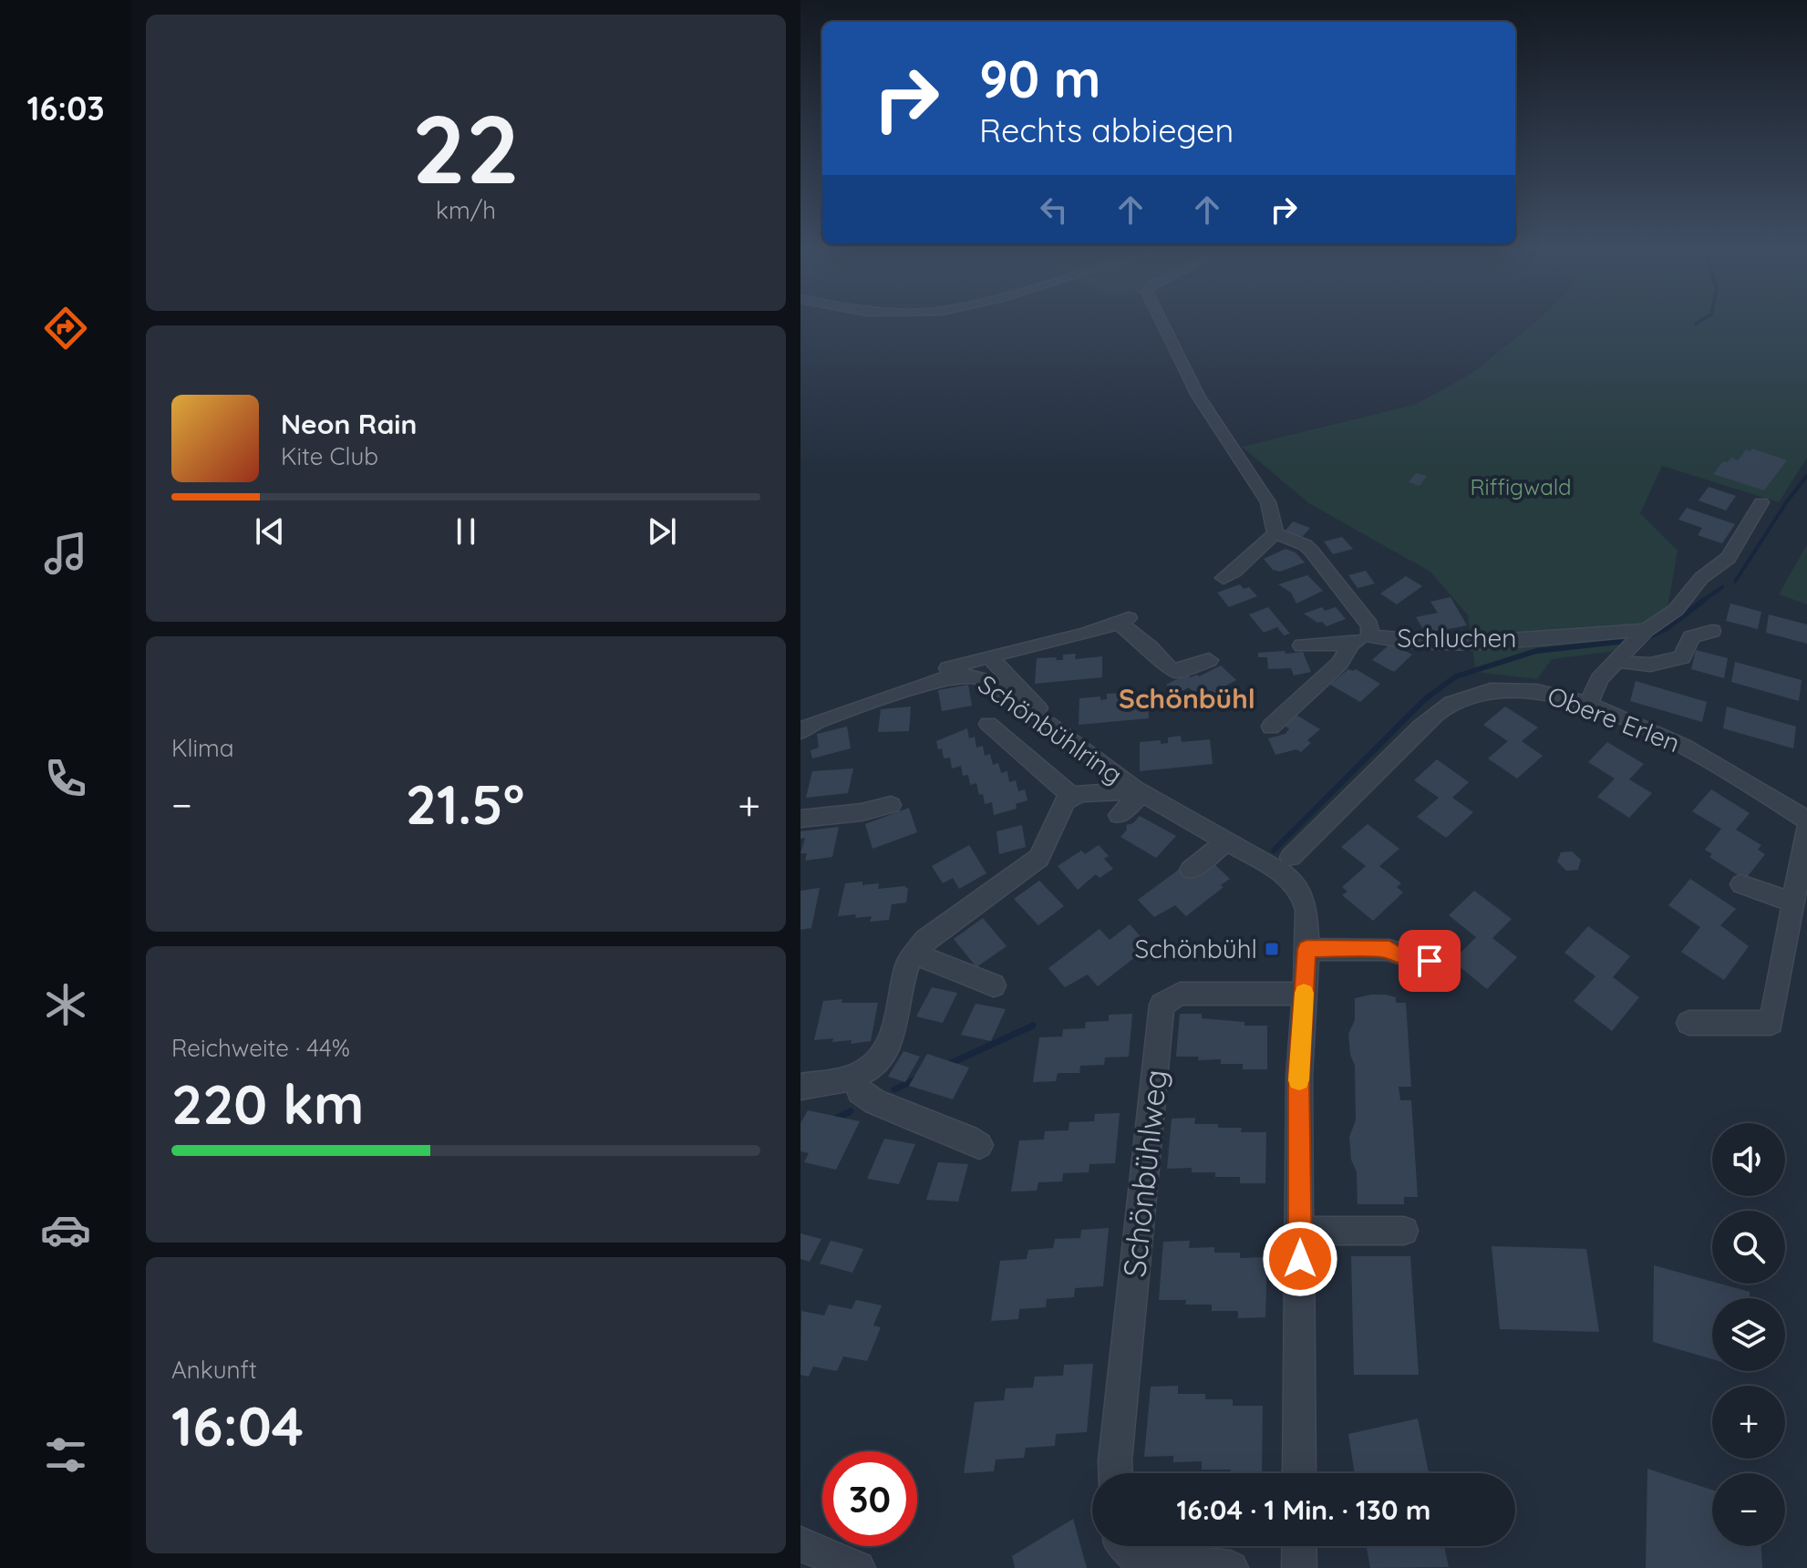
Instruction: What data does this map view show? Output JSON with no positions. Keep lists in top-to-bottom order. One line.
{"streets":{"street":["Schluchen","Obere Erlen","Schönbühlring","Schönbühlweg"]},"crossings":[["Schönbühlring","Schönbühlweg"]],"districts":["Schönbühl"],"parks":["Riffigwald"],"places":{"transit":["Schönbühl"]},"page":{"tabs":"16:03","tile":[["22","km/h"],"Klima",["Reichweite · 44%","220 km"],["Ankunft","16:04"]],"turn":["90 m","Rechts abbiegen"],"song":["Neon Rain","Kite Club"],"heat":["−","21.5°","+"],"map_buttons":["+","−"],"limit":"30","trip":"16:04 · 1 Min. · 130 m"}}
